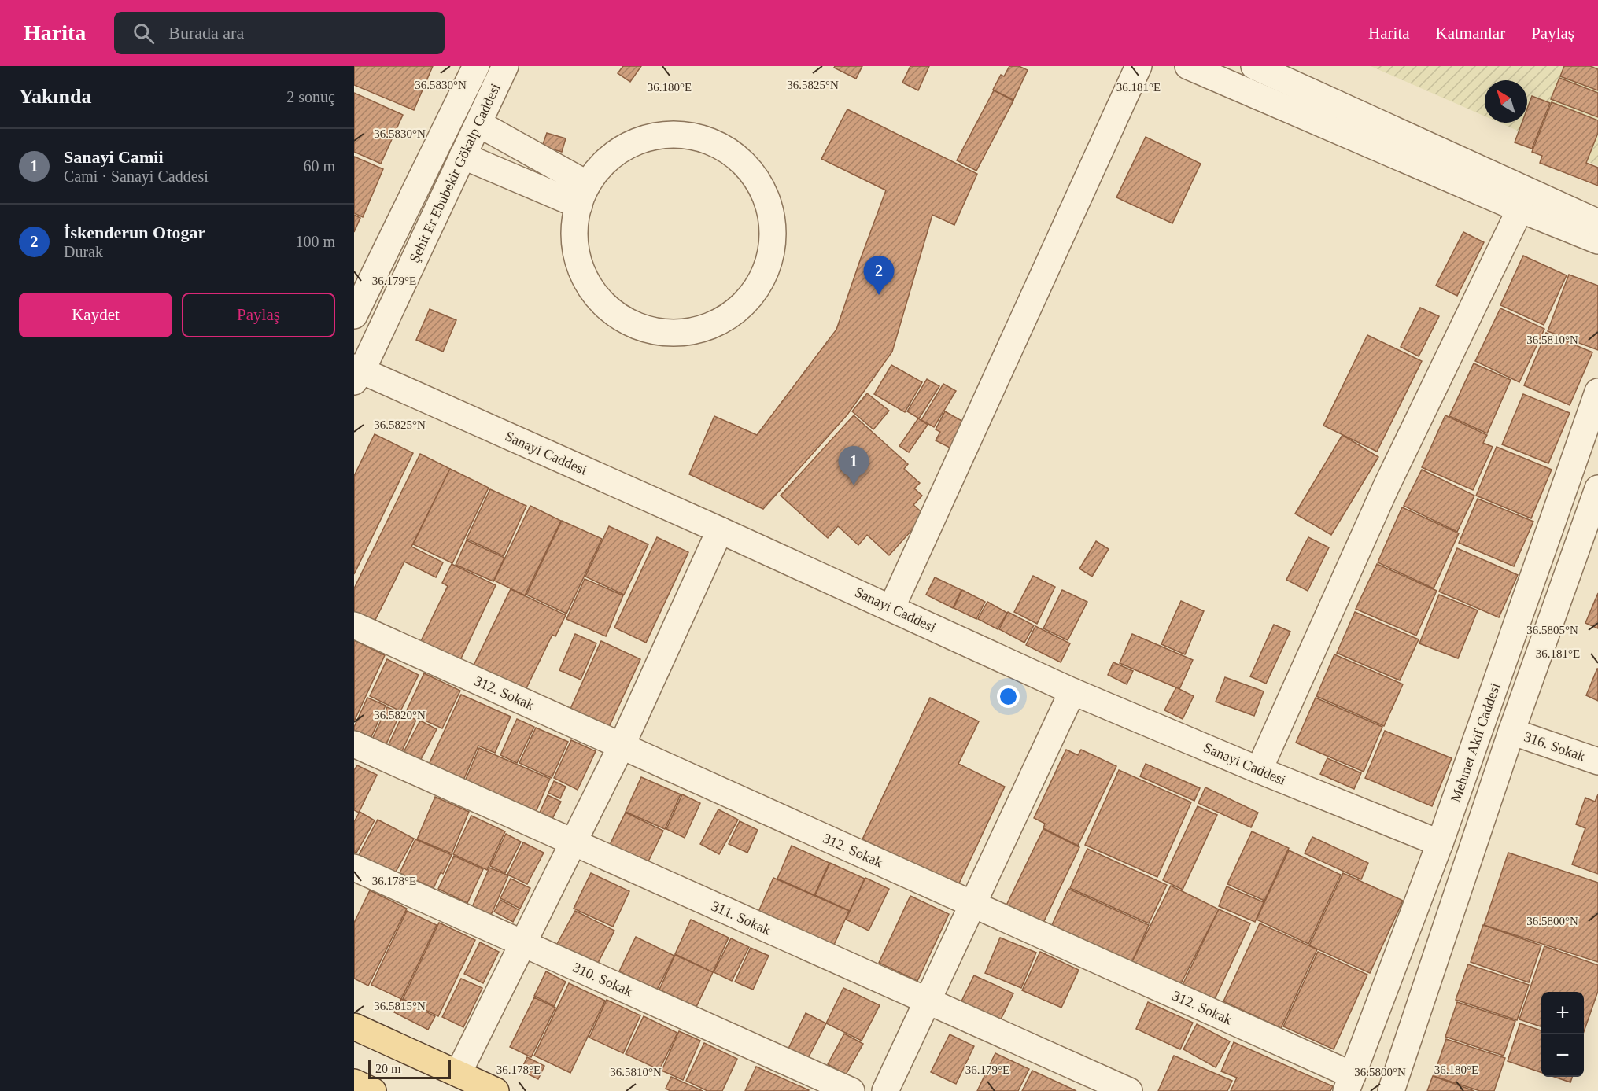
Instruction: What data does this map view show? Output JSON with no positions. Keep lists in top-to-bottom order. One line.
{"streets":{"street":["Şehit Er Ebubekir Gökalp Caddesi","Sanayi Caddesi","312. Sokak","Mehmet Akif Caddesi","316. Sokak","311. Sokak","310. Sokak"]},"crossings":[["Şehit Er Ebubekir Gökalp Caddesi","Sanayi Caddesi"],["Sanayi Caddesi","Mehmet Akif Caddesi"],["312. Sokak","Mehmet Akif Caddesi"]],"scale_bar":"20 m","north":"top left","page":{"header":"Harita","search":"Burada ara","nav":["Harita","Katmanlar","Paylaş"],"heading":["Yakında","2 sonuç"],"list":[{"mark":"1","name":"Sanayi Camii","note":"Cami · Sanayi Caddesi","value":"60 m"},{"mark":"2","name":"İskenderun Otogar","note":"Durak","value":"100 m"}],"pins":["2","1"],"buttons":["Kaydet","Paylaş"],"map_buttons":["+","−"],"scale":"20 m"},"coordinates":["36.5830°N","36.5825°N","36.180°E","36.181°E","36.179°E","36.5810°N","36.5805°N","36.5820°N","36.178°E","36.5800°N","36.5815°N"]}
